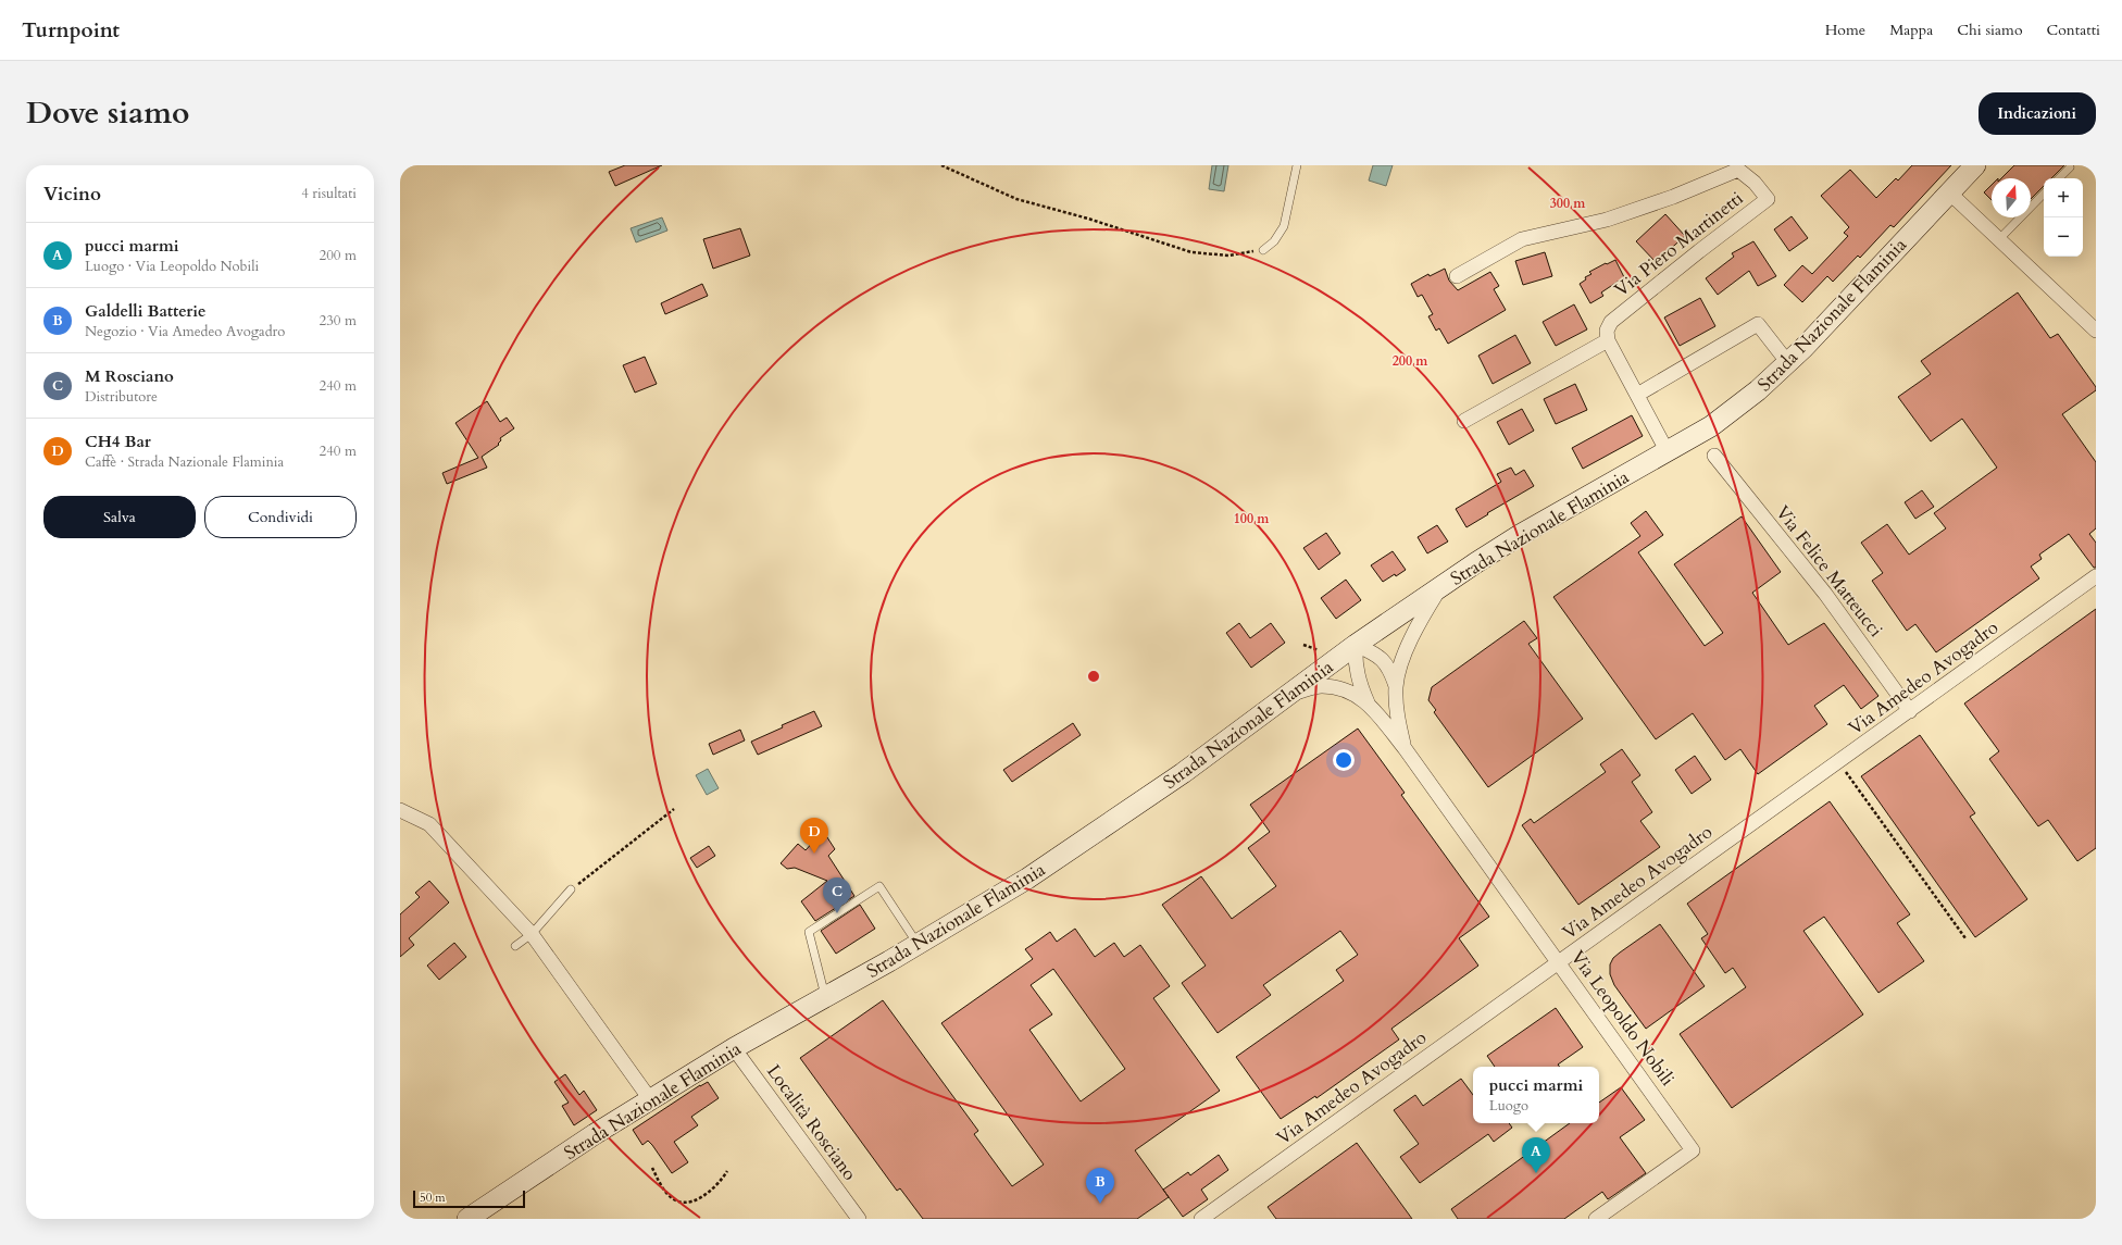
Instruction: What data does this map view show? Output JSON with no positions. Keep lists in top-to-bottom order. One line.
{"streets":{"main road":["Strada Nazionale Flaminia"],"street":["Via Piero Martinetti","Via Felice Matteucci","Via Amedeo Avogadro","Via Leopoldo Nobili","Località Rosciano"]},"crossings":[["Strada Nazionale Flaminia","Via Leopoldo Nobili"],["Strada Nazionale Flaminia","Località Rosciano"],["Via Felice Matteucci","Via Amedeo Avogadro"],["Via Amedeo Avogadro","Via Leopoldo Nobili"]],"scale_bar":"50 m","north":"top","page":{"header":"Turnpoint","nav":["Home","Mappa","Chi siamo","Contatti"],"title":"Dove siamo","buttons":["Indicazioni",["Salva","Condividi"]],"heading":["Vicino","4 risultati"],"map_buttons":["+","−"],"list":[{"mark":"A","name":"pucci marmi","note":"Luogo · Via Leopoldo Nobili","value":"200 m"},{"mark":"B","name":"Galdelli Batterie","note":"Negozio · Via Amedeo Avogadro","value":"230 m"},{"mark":"C","name":"M Rosciano","note":"Distributore","value":"240 m"},{"mark":"D","name":"CH4 Bar","note":"Caffè · Strada Nazionale Flaminia","value":"240 m"}],"pins":["D","C","A","B"],"popup":["pucci marmi","Luogo"],"scale":"50 m"},"rings":["300 m","200 m","100 m"]}
